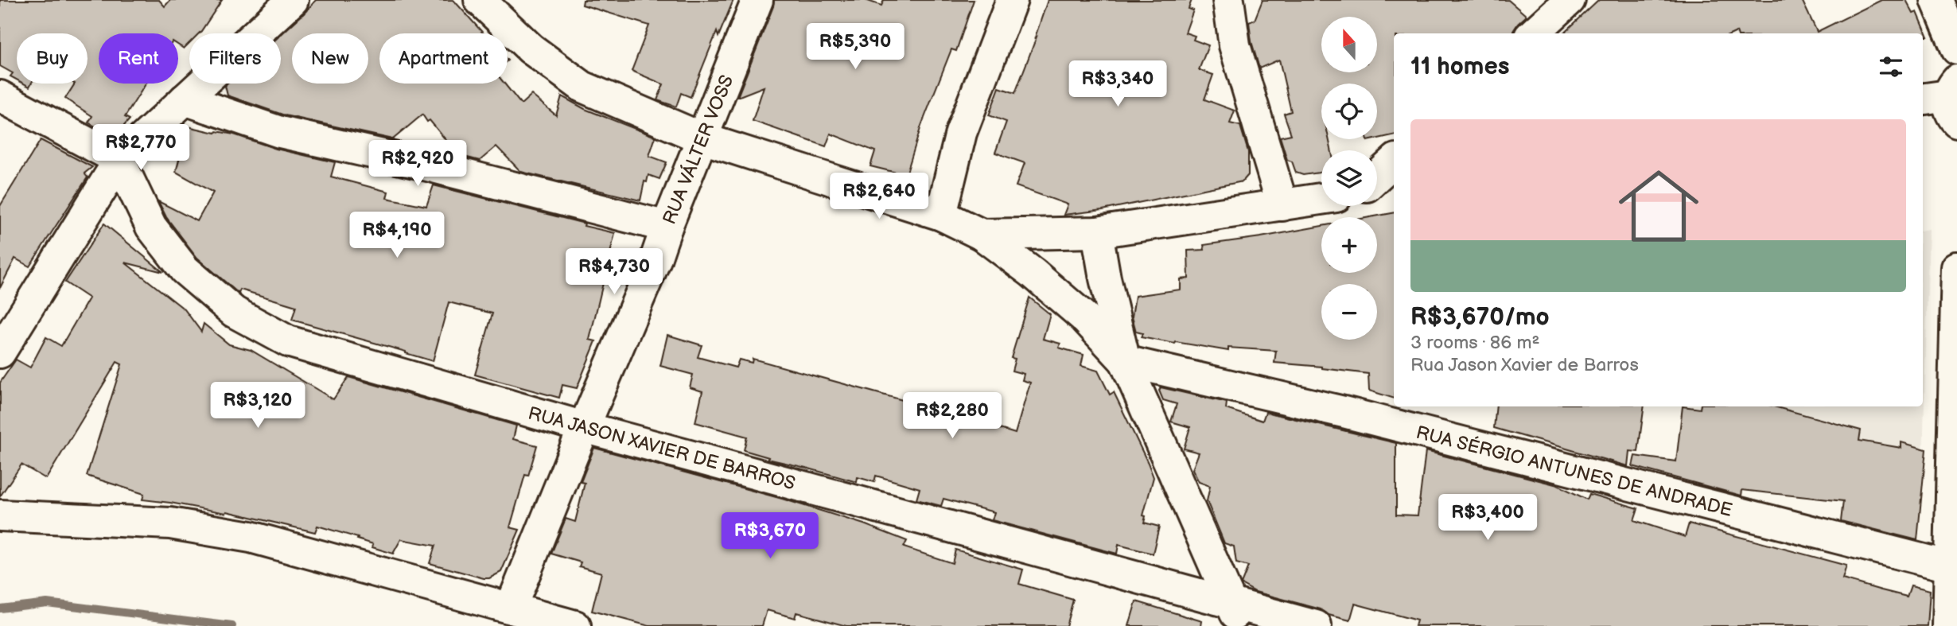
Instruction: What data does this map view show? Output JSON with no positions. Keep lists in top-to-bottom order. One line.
{"streets":{"street":["RUA VÁLTER VOSS","RUA JASON XAVIER DE BARROS","RUA SÉRGIO ANTUNES DE ANDRADE"]},"crossings":[["RUA VÁLTER VOSS","RUA JASON XAVIER DE BARROS"]],"north":"top","page":{"map_buttons":["+","−"],"price":["R$5,390","R$3,340","R$2,770","R$2,920","R$2,640","R$4,190","R$4,730","R$3,120","R$2,280","R$3,400","R$3,670"],"chip":["Buy","Rent","Filters","New","Apartment"],"heading":"11 homes","list":[{"name":"R$3,670/mo","note":"3 rooms · 86 m² · Rua Jason Xavier de Barros"}]}}
